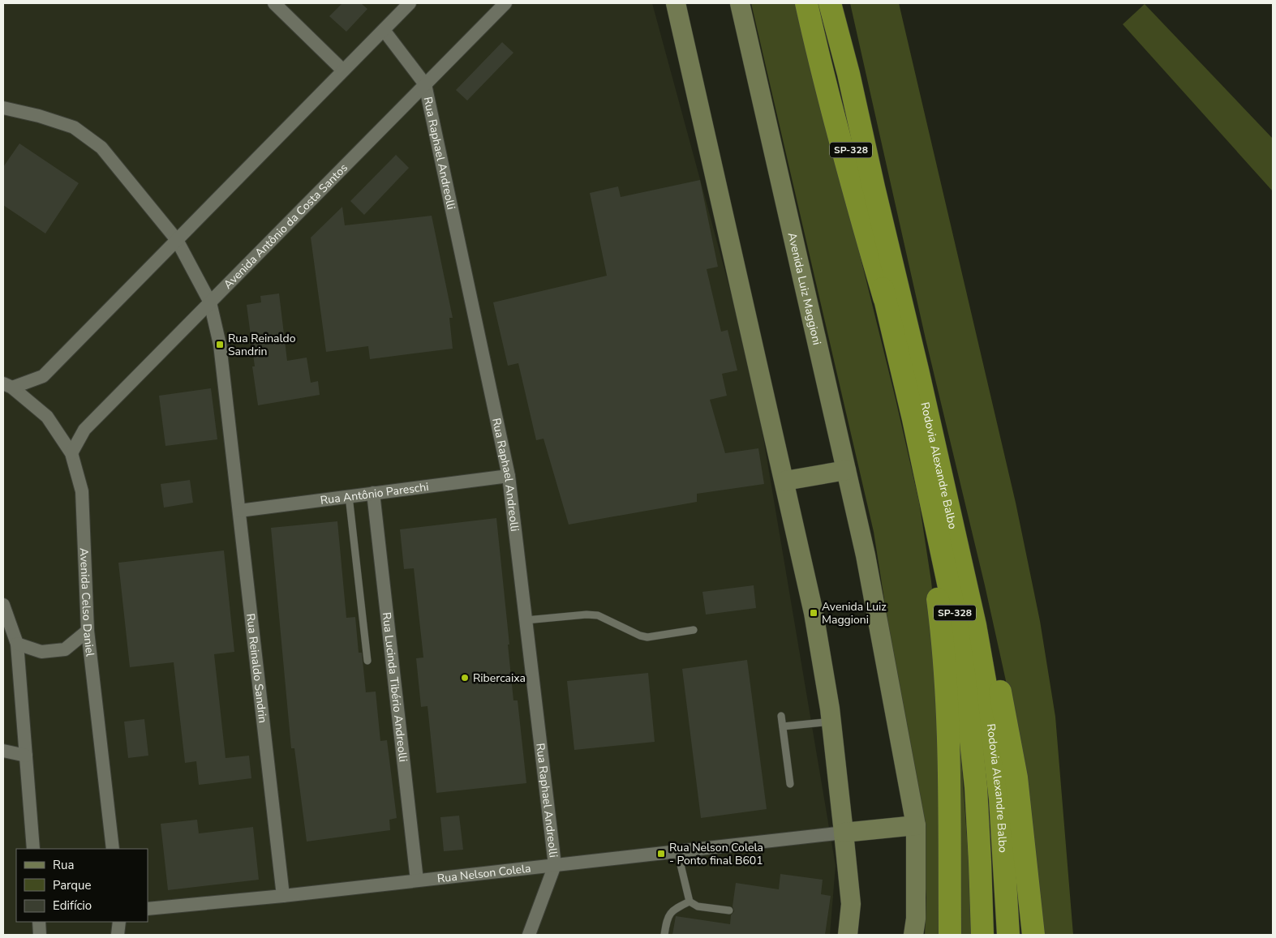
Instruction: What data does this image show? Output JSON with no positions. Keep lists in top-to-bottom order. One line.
{"streets":{"highway":["SP-328","Rodovia Alexandre Balbo"],"street":["Rua Raphael Andreolli","Avenida Antônio da Costa Santos","Avenida Luiz Maggioni","Rua Antônio Pareschi","Avenida Celso Daniel","Rua Reinaldo Sandrin","Rua Lucinda Tibério Andreolli","Rua Nelson Colela"]},"crossings":[["Rua Raphael Andreolli","Avenida Antônio da Costa Santos"],["Rua Raphael Andreolli","Rua Antônio Pareschi"],["Rua Raphael Andreolli","Rua Nelson Colela"],["Avenida Antônio da Costa Santos","Avenida Celso Daniel"],["Avenida Antônio da Costa Santos","Rua Reinaldo Sandrin"],["Rua Antônio Pareschi","Rua Reinaldo Sandrin"],["Rua Antônio Pareschi","Rua Lucinda Tibério Andreolli"],["Rua Reinaldo Sandrin","Rua Nelson Colela"],["Rua Lucinda Tibério Andreolli","Rua Nelson Colela"]],"places":{"transit":["Rua Reinaldo Sandrin","Avenida Luiz Maggioni","Rua Nelson Colela - Ponto final B601"],"other":["Ribercaixa"]},"legend":["Rua","Parque","Edifício"]}
